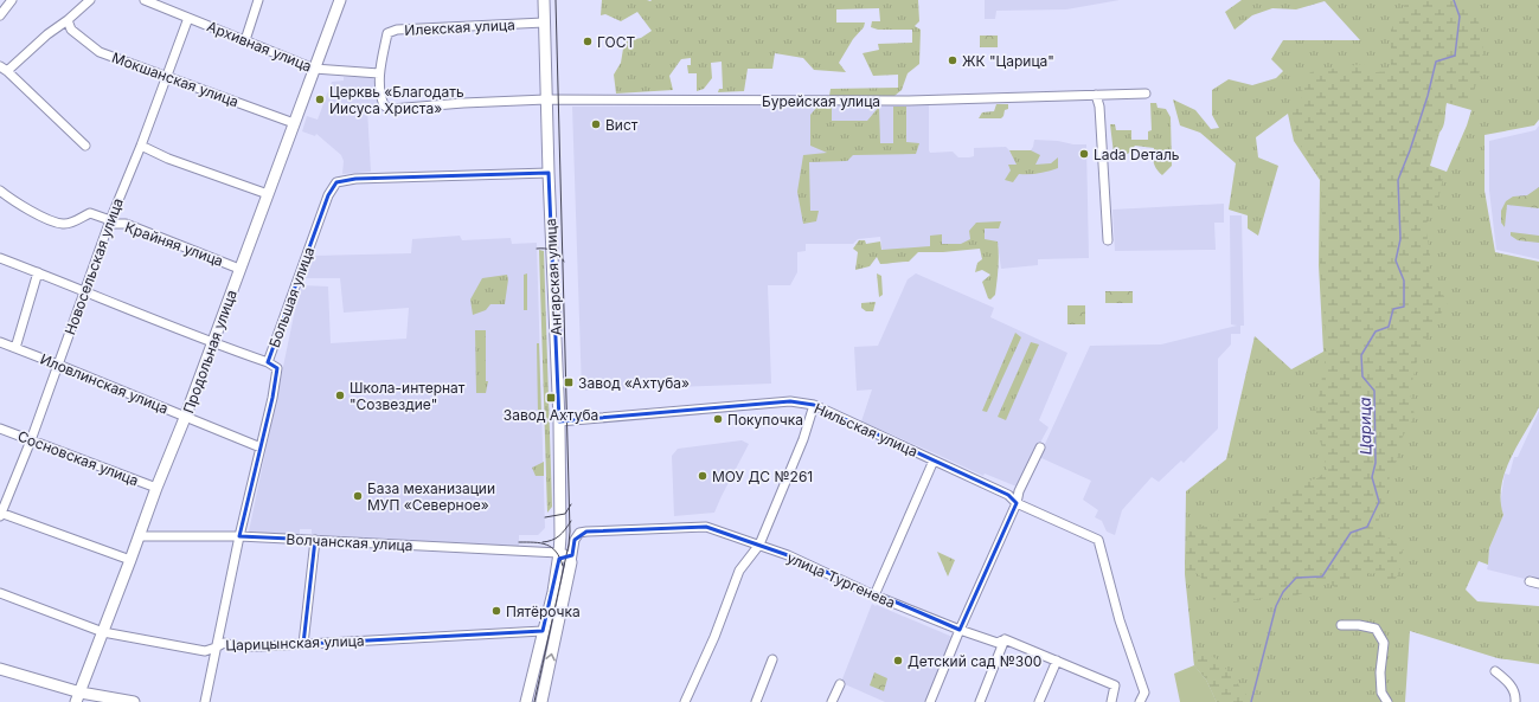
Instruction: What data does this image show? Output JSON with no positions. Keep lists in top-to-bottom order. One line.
{"streets":{"main road":["Ангарская улица","Продольная улица"],"street":["Илекская улица","Архивная улица","Мокшанская улица","Бурейская улица","Крайняя улица","Новосельская улица","Большая улица","Иловлинская улица","Нильская улица","Сосновская улица","Волчанская улица","улица Тургенева","Царицынская улица"]},"crossings":[["Илекская улица","Архивная улица"],["Илекская улица","Ангарская улица"],["Архивная улица","Новосельская улица"],["Архивная улица","Продольная улица"],["Мокшанская улица","Новосельская улица"],["Мокшанская улица","Продольная улица"],["Бурейская улица","Ангарская улица"],["Крайняя улица","Новосельская улица"],["Крайняя улица","Продольная улица"],["Новосельская улица","Иловлинская улица"],["Новосельская улица","Сосновская улица"],["Ангарская улица","Большая улица"],["Ангарская улица","Нильская улица"],["Ангарская улица","Волчанская улица"],["Ангарская улица","улица Тургенева"],["Ангарская улица","Царицынская улица"],["Большая улица","Иловлинская улица"],["Большая улица","Волчанская улица"],["Большая улица","Царицынская улица"],["Продольная улица","Иловлинская улица"],["Продольная улица","Сосновская улица"],["Продольная улица","Волчанская улица"],["Продольная улица","Царицынская улица"],["Волчанская улица","улица Тургенева"]],"water":["Царица"],"places":{"other":["ГОСТ","ЖК \"Царица\"","Церквь «Благодать Иисуса Христа»","Вист","Lada Dеталь","Школа-интернат \"Созвездие\"","Покупочка","МОУ ДС №261","База механизации МУП «Северное»","Пятёрочка","Детский сад №300"],"transit":["Завод «Ахтуба»","Завод Ахтуба"]}}
